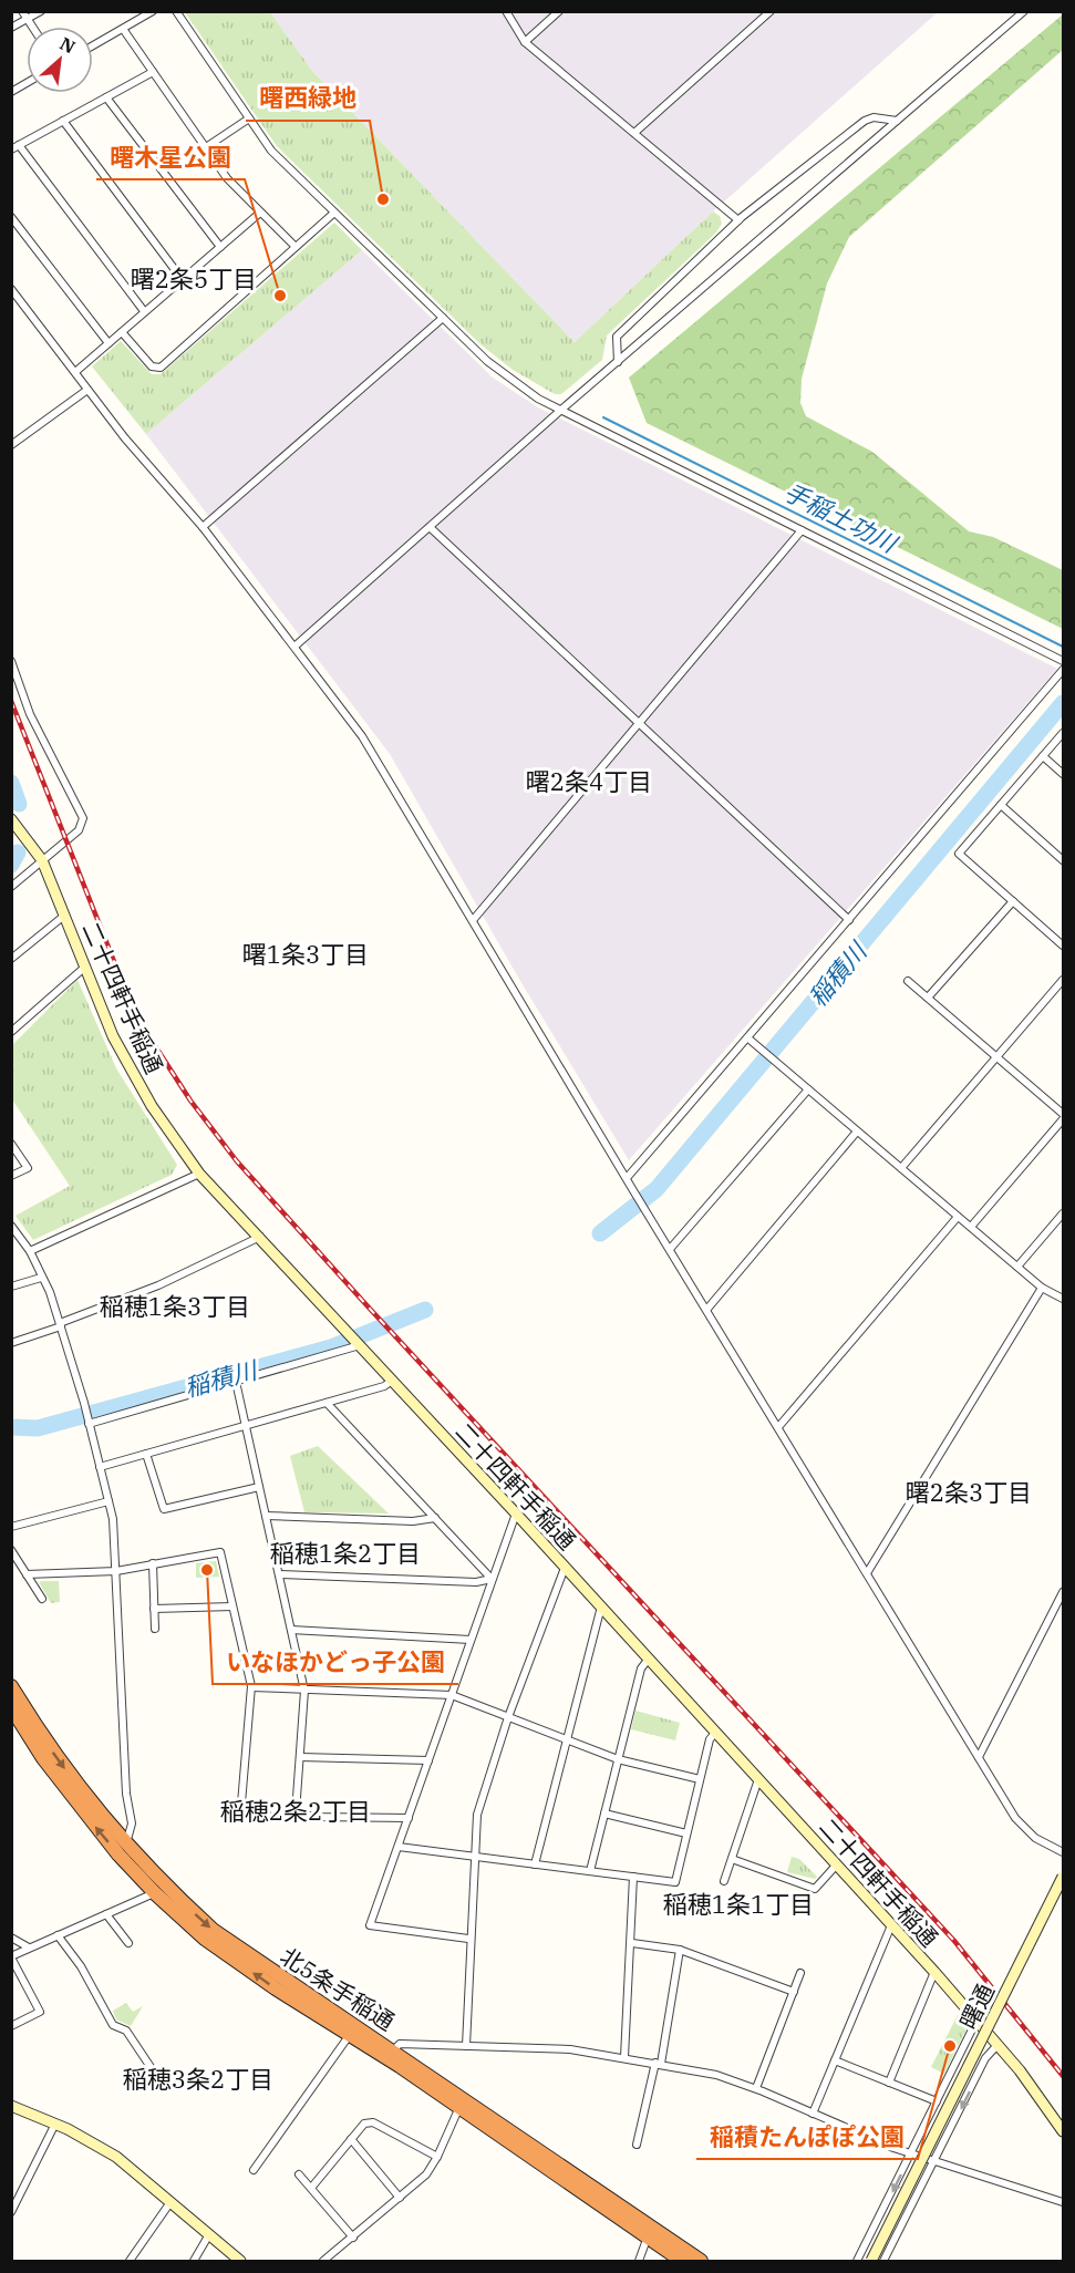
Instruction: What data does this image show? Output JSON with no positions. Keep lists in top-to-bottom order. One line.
{"streets":{"highway":["北5条手稲通"],"street":["二十四軒手稲通","曙通"]},"districts":["曙2条5丁目","曙2条4丁目","曙1条3丁目","稲穂1条3丁目","曙2条3丁目","稲穂1条2丁目","稲穂2条2丁目","稲穂1条1丁目","稲穂3条2丁目"],"water":["手稲土功川","稲積川"],"places":["曙西緑地","曙木星公園","いなほかどっ子公園","稲積たんぽぽ公園"],"north":"top right"}
